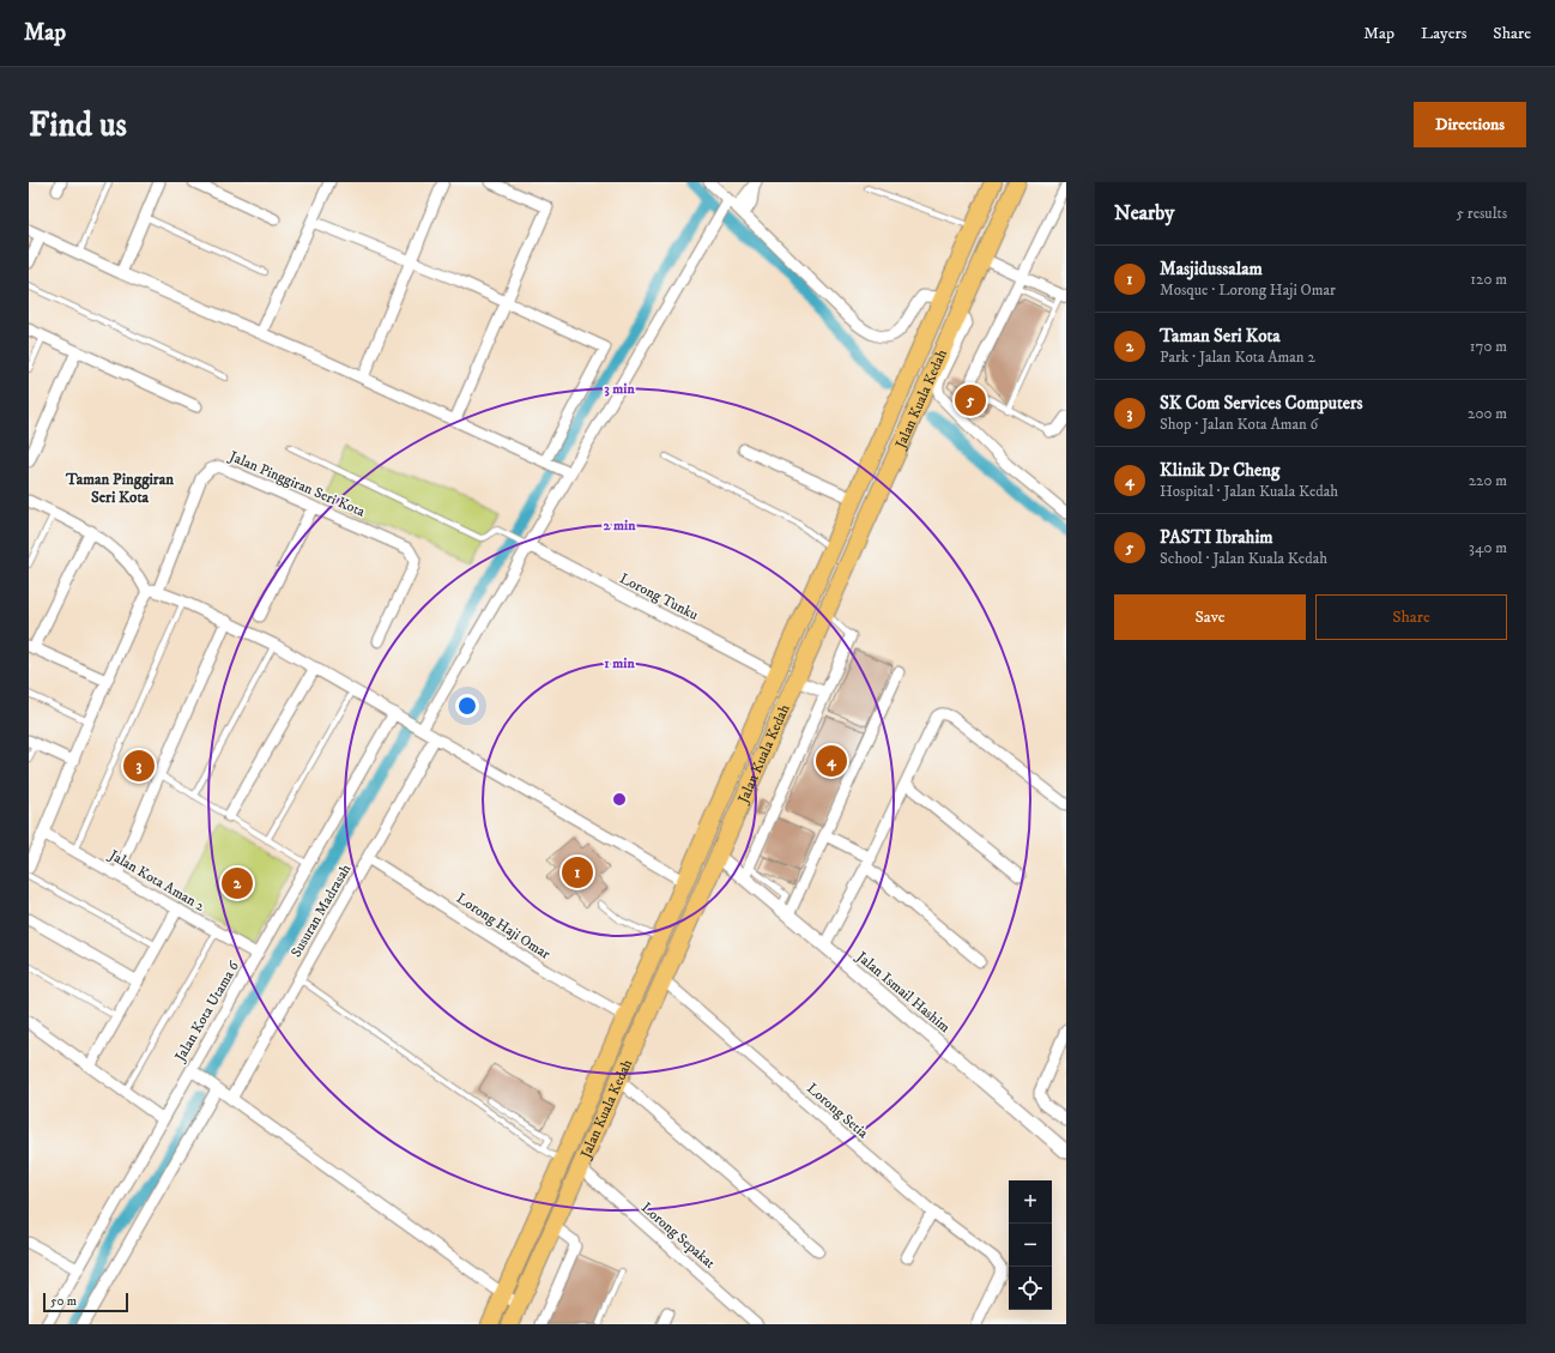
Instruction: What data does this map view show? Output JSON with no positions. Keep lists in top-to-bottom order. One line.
{"streets":{"main road":["Jalan Kuala Kedah"],"street":["Jalan Pinggiran Seri Kota","Lorong Tunku","Jalan Kota Aman 2","Susuran Madrasah","Lorong Haji Omar","Jalan Ismail Hashim","Jalan Kota Utama 6","Lorong Setia","Lorong Sepakat"]},"crossings":[["Jalan Kuala Kedah","Lorong Tunku"],["Jalan Kuala Kedah","Lorong Haji Omar"],["Jalan Kuala Kedah","Jalan Ismail Hashim"],["Jalan Kuala Kedah","Lorong Setia"],["Jalan Kuala Kedah","Lorong Sepakat"],["Jalan Pinggiran Seri Kota","Jalan Kota Aman 2"],["Jalan Kota Aman 2","Jalan Kota Utama 6"],["Susuran Madrasah","Lorong Haji Omar"]],"districts":["Taman Pinggiran Seri Kota"],"scale_bar":"50 m","page":{"header":"Map","nav":["Map","Layers","Share"],"buttons":["Directions",["Save","Share"]],"title":"Find us","heading":["Nearby","5 results"],"list":[{"mark":"1","name":"Masjidussalam","note":"Mosque · Lorong Haji Omar","value":"120 m"},{"mark":"2","name":"Taman Seri Kota","note":"Park · Jalan Kota Aman 2","value":"170 m"},{"mark":"3","name":"SK Com Services Computers","note":"Shop · Jalan Kota Aman 6","value":"200 m"},{"mark":"4","name":"Klinik Dr Cheng","note":"Hospital · Jalan Kuala Kedah","value":"220 m"},{"mark":"5","name":"PASTI Ibrahim","note":"School · Jalan Kuala Kedah","value":"340 m"}],"pins":["5","4","3","1","2"],"map_buttons":["+","−"],"scale":"50 m"},"rings":["3 min","2 min","1 min"]}
